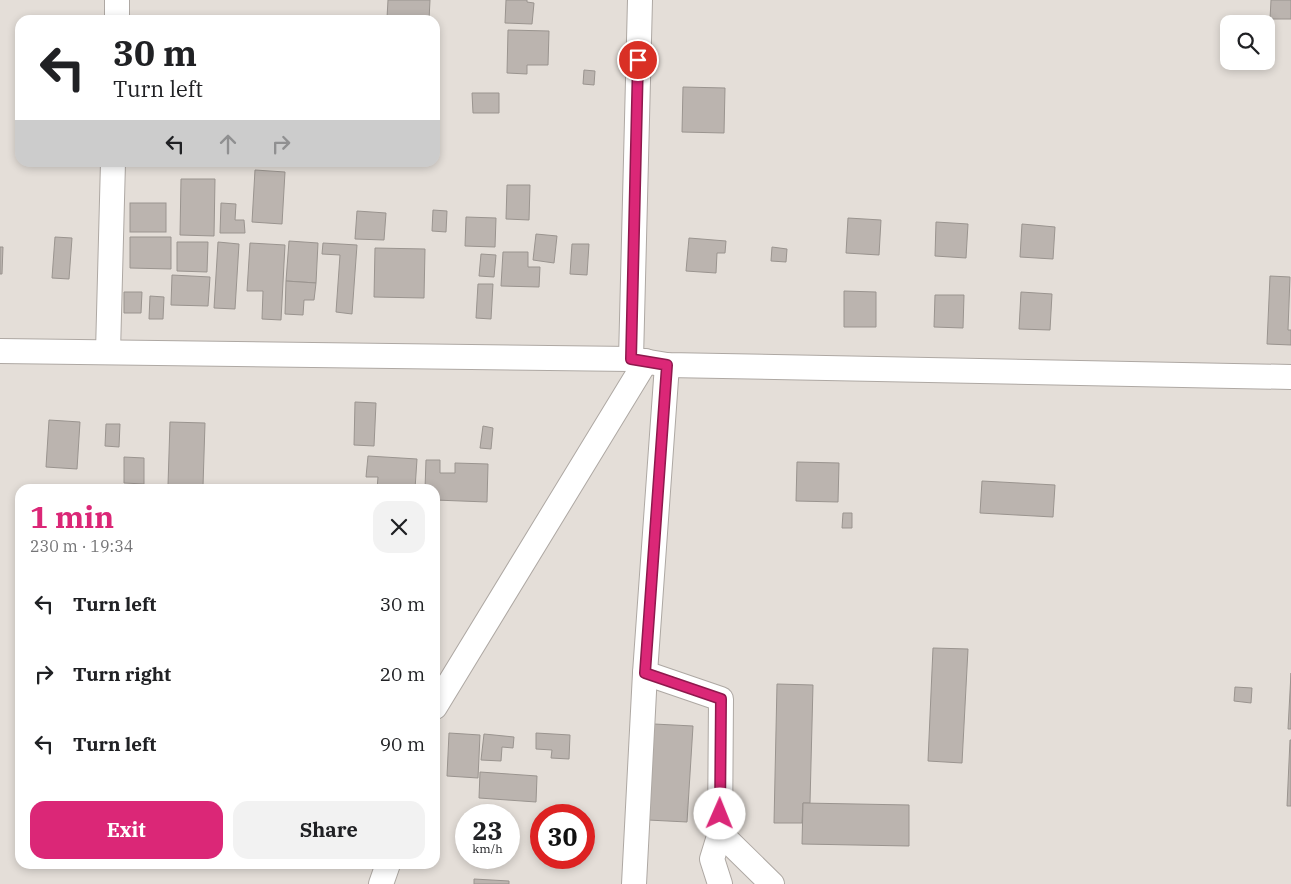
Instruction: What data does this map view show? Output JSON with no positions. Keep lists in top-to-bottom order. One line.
{"page":{"turn":["30 m","Turn left"],"heading":["1 min","230 m · 19:34"],"list":[{"name":"Turn left","value":"30 m"},{"name":"Turn right","value":"20 m"},{"name":"Turn left","value":"90 m"}],"buttons":["Exit","Share"],"speed":"23 km/h","limit":"30"}}
